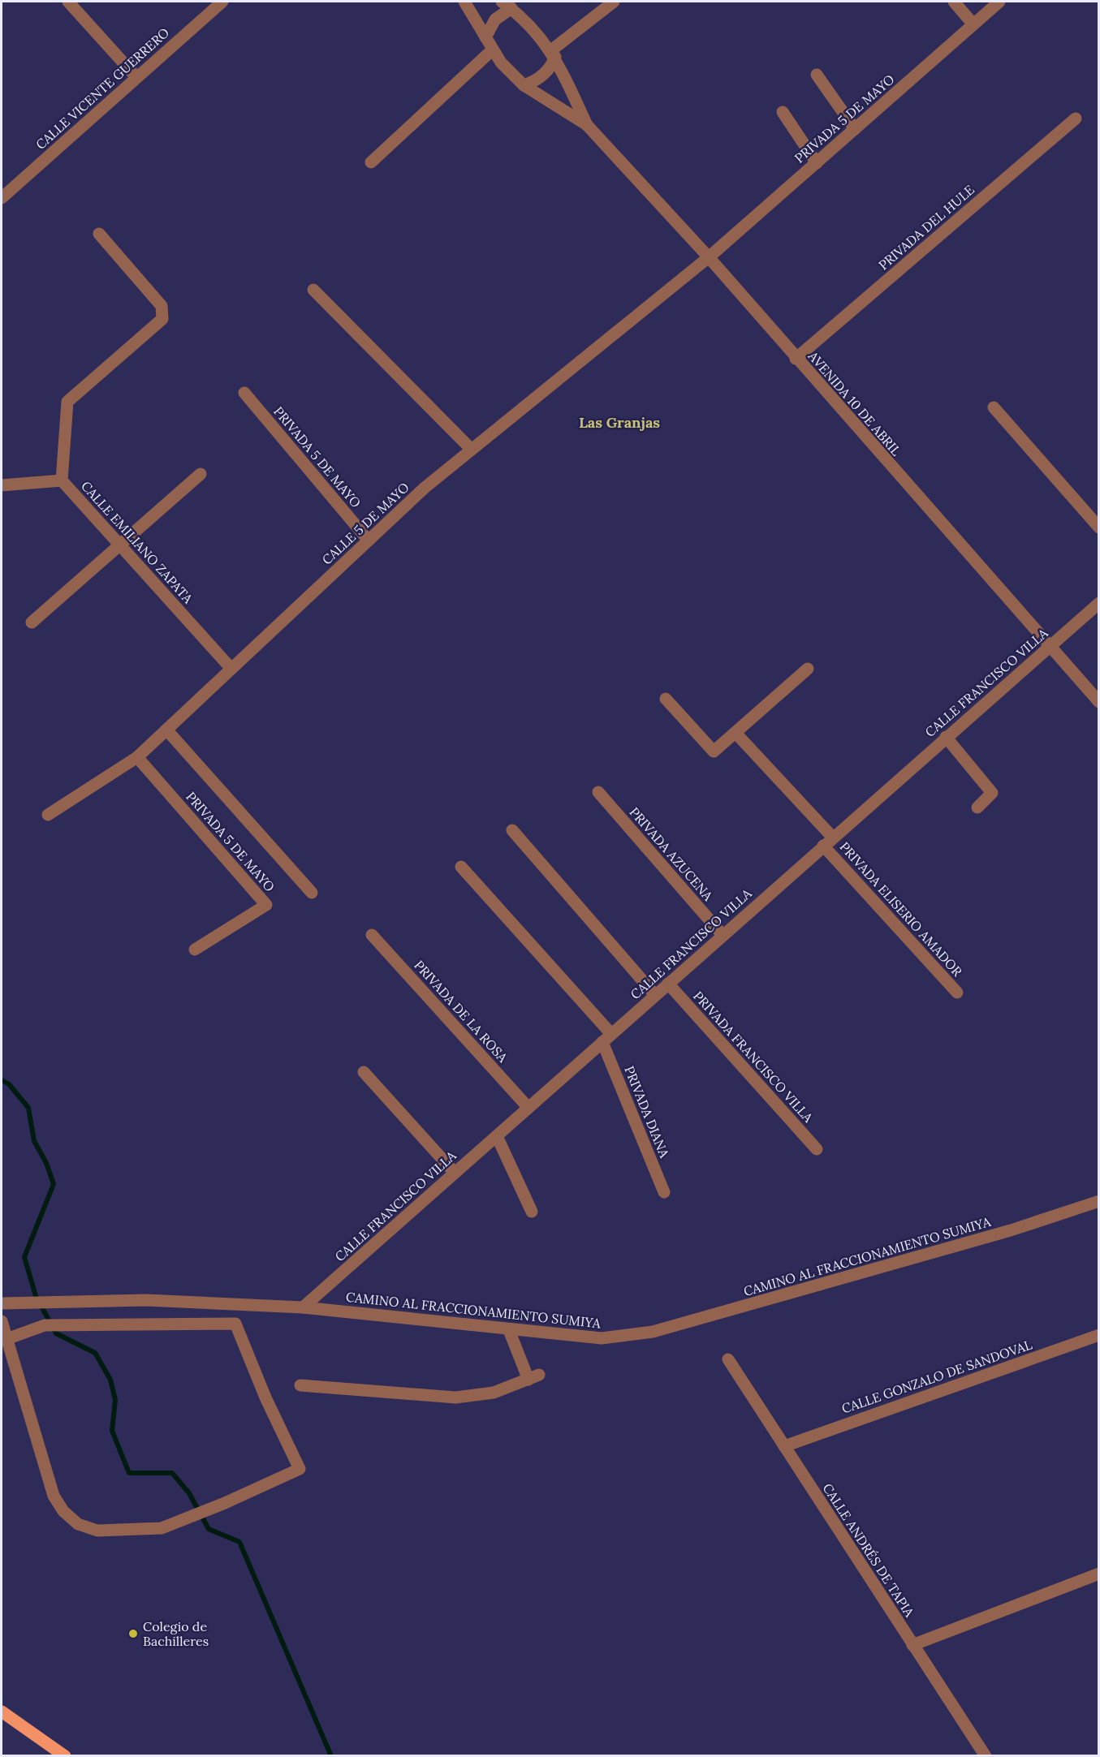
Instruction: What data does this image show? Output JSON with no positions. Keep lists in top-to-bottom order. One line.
{"streets":{"street":["CALLE VICENTE GUERRERO","PRIVADA 5 DE MAYO","PRIVADA DEL HULE","AVENIDA 10 DE ABRIL","CALLE 5 DE MAYO","CALLE EMILIANO ZAPATA","CALLE FRANCISCO VILLA","PRIVADA AZUCENA","PRIVADA ELISERIO AMADOR","PRIVADA DE LA ROSA","PRIVADA FRANCISCO VILLA","PRIVADA DIANA","CAMINO AL FRACCIONAMIENTO SUMIYA","CALLE GONZALO DE SANDOVAL","CALLE ANDRÉS DE TAPIA"]},"crossings":[["PRIVADA 5 DE MAYO","AVENIDA 10 DE ABRIL"],["PRIVADA 5 DE MAYO","CALLE 5 DE MAYO"],["PRIVADA DEL HULE","AVENIDA 10 DE ABRIL"],["AVENIDA 10 DE ABRIL","CALLE 5 DE MAYO"],["AVENIDA 10 DE ABRIL","CALLE FRANCISCO VILLA"],["CALLE 5 DE MAYO","CALLE EMILIANO ZAPATA"],["CALLE FRANCISCO VILLA","PRIVADA AZUCENA"],["CALLE FRANCISCO VILLA","PRIVADA ELISERIO AMADOR"],["CALLE FRANCISCO VILLA","PRIVADA DE LA ROSA"],["CALLE FRANCISCO VILLA","PRIVADA FRANCISCO VILLA"],["CALLE FRANCISCO VILLA","PRIVADA DIANA"],["CALLE FRANCISCO VILLA","CAMINO AL FRACCIONAMIENTO SUMIYA"],["CALLE GONZALO DE SANDOVAL","CALLE ANDRÉS DE TAPIA"]],"districts":["Las Granjas"],"places":["Colegio de Bachilleres"]}
